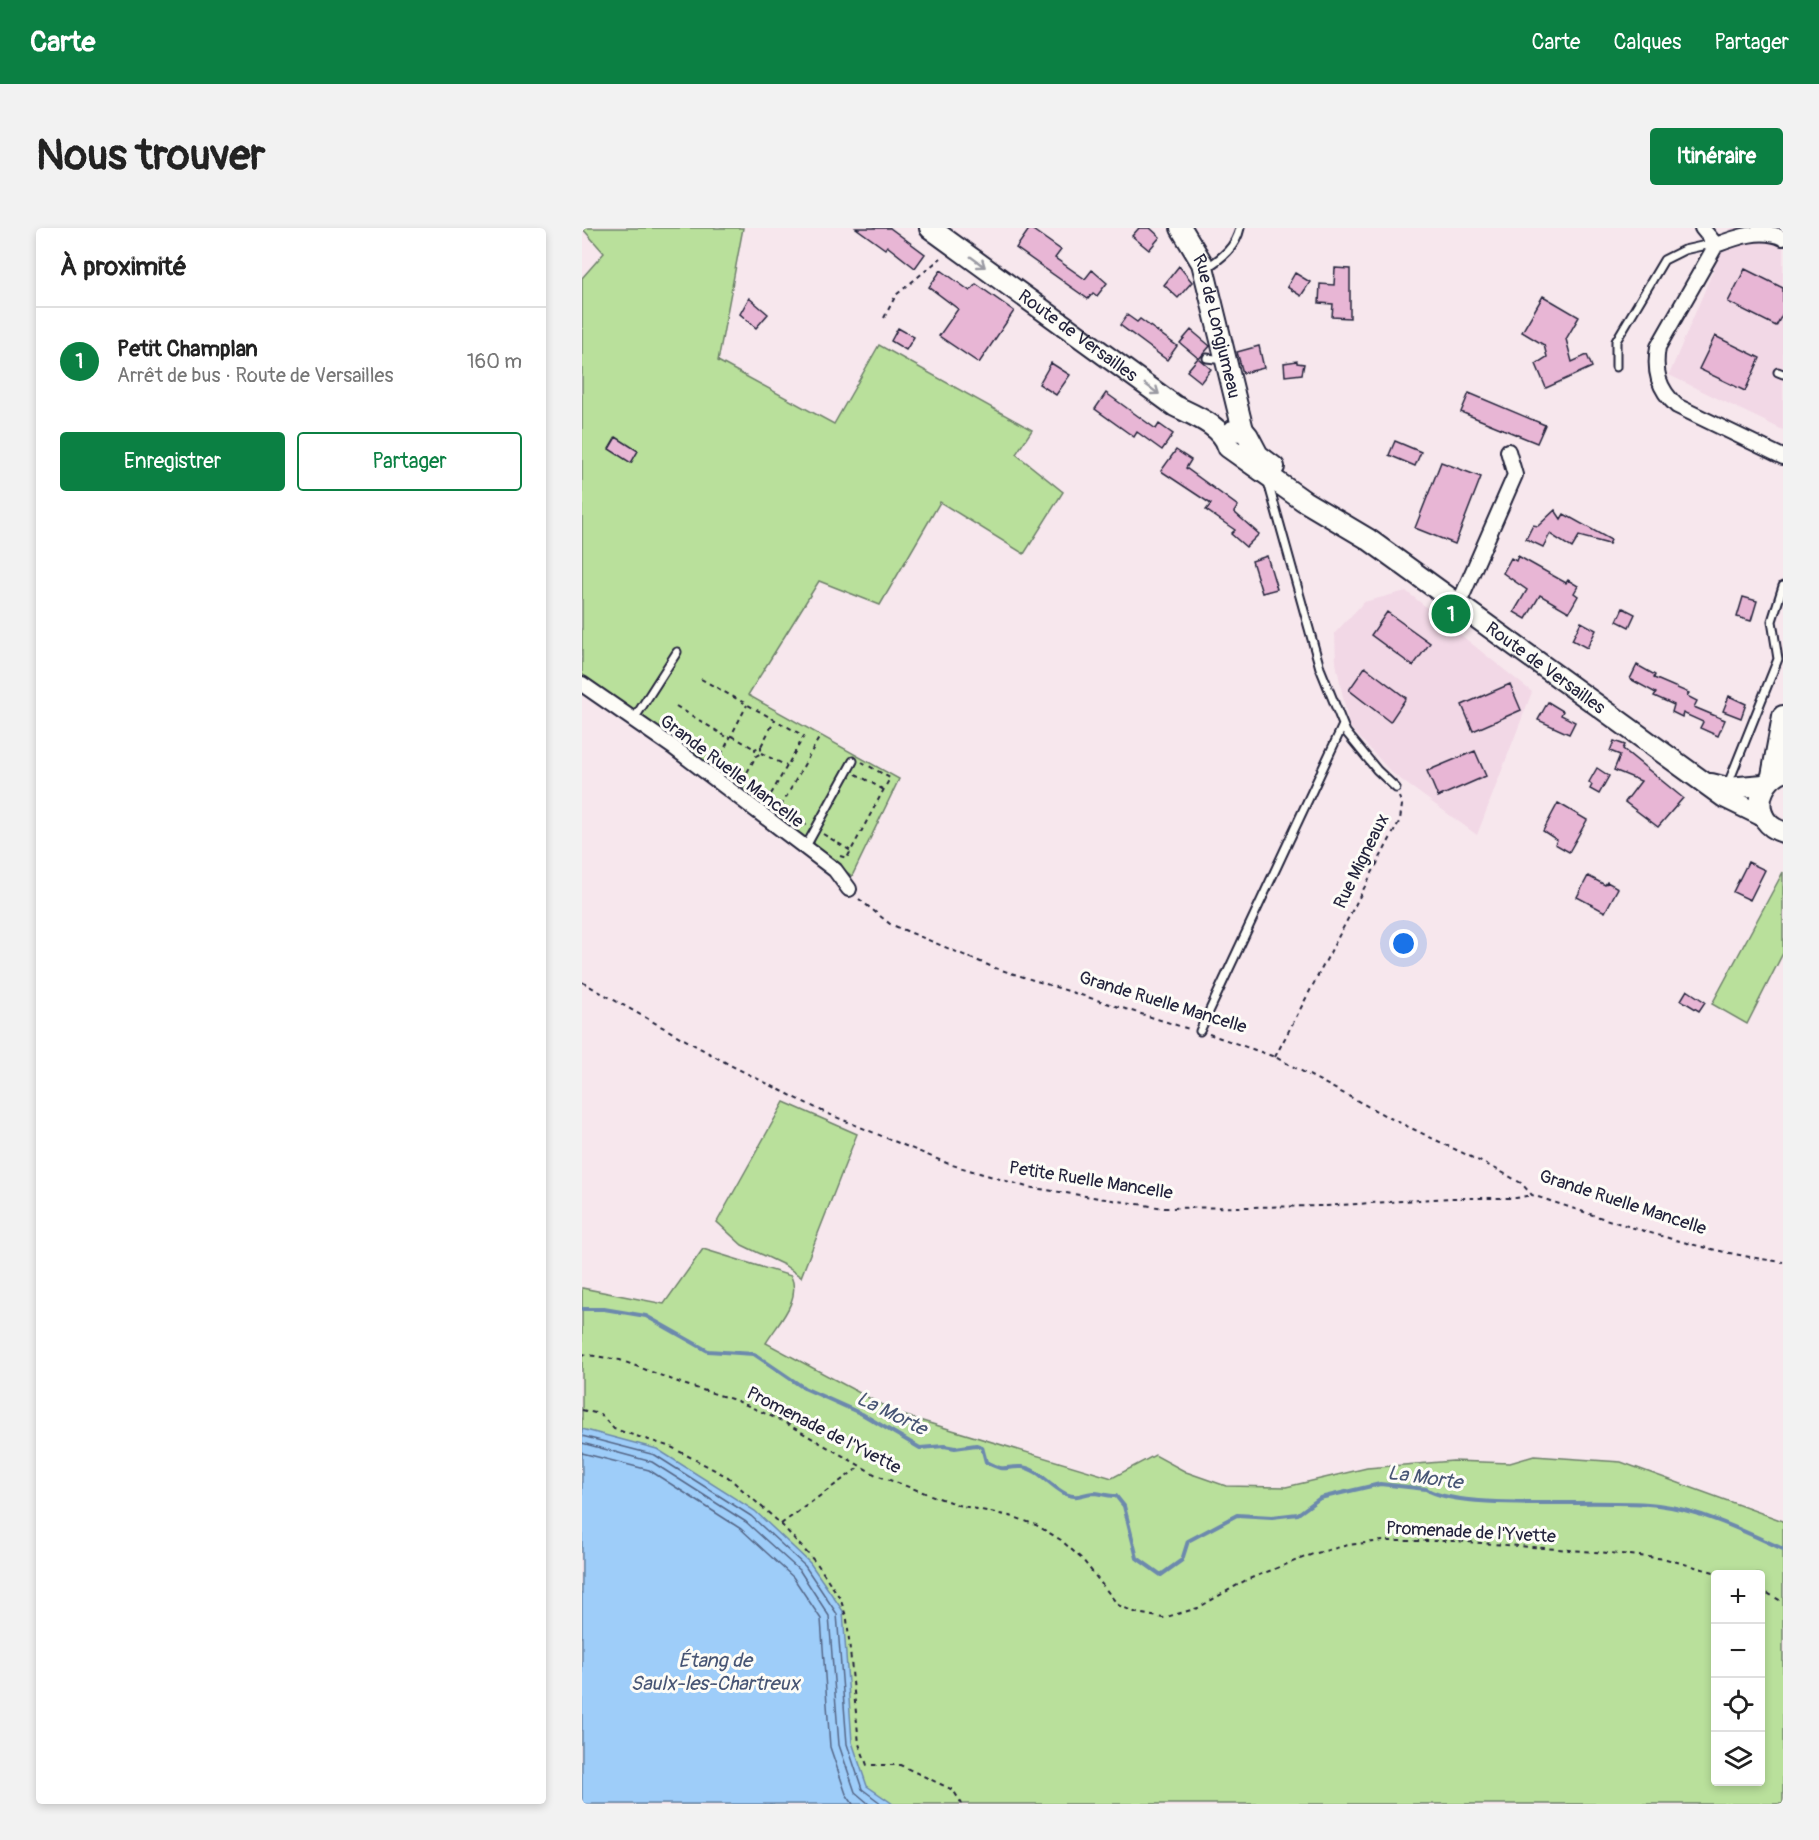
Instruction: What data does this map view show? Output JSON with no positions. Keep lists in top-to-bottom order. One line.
{"streets":{"main road":["Rue de Longjumeau","Route de Versailles"],"street":["Grande Ruelle Mancelle"],"path":["Rue Migneaux","Petite Ruelle Mancelle","Promenade de l'Yvette"]},"crossings":[["Rue de Longjumeau","Route de Versailles"],["Grande Ruelle Mancelle","Rue Migneaux"],["Grande Ruelle Mancelle","Petite Ruelle Mancelle"]],"water":["La Morte","Étang de Saulx-les-Chartreux"],"page":{"header":"Carte","nav":["Carte","Calques","Partager"],"buttons":["Itinéraire",["Enregistrer","Partager"]],"title":"Nous trouver","heading":"À proximité","list":[{"mark":"1","name":"Petit Champlan","note":"Arrêt de bus · Route de Versailles","value":"160 m"}],"pins":"1","map_buttons":["+","−"]}}
